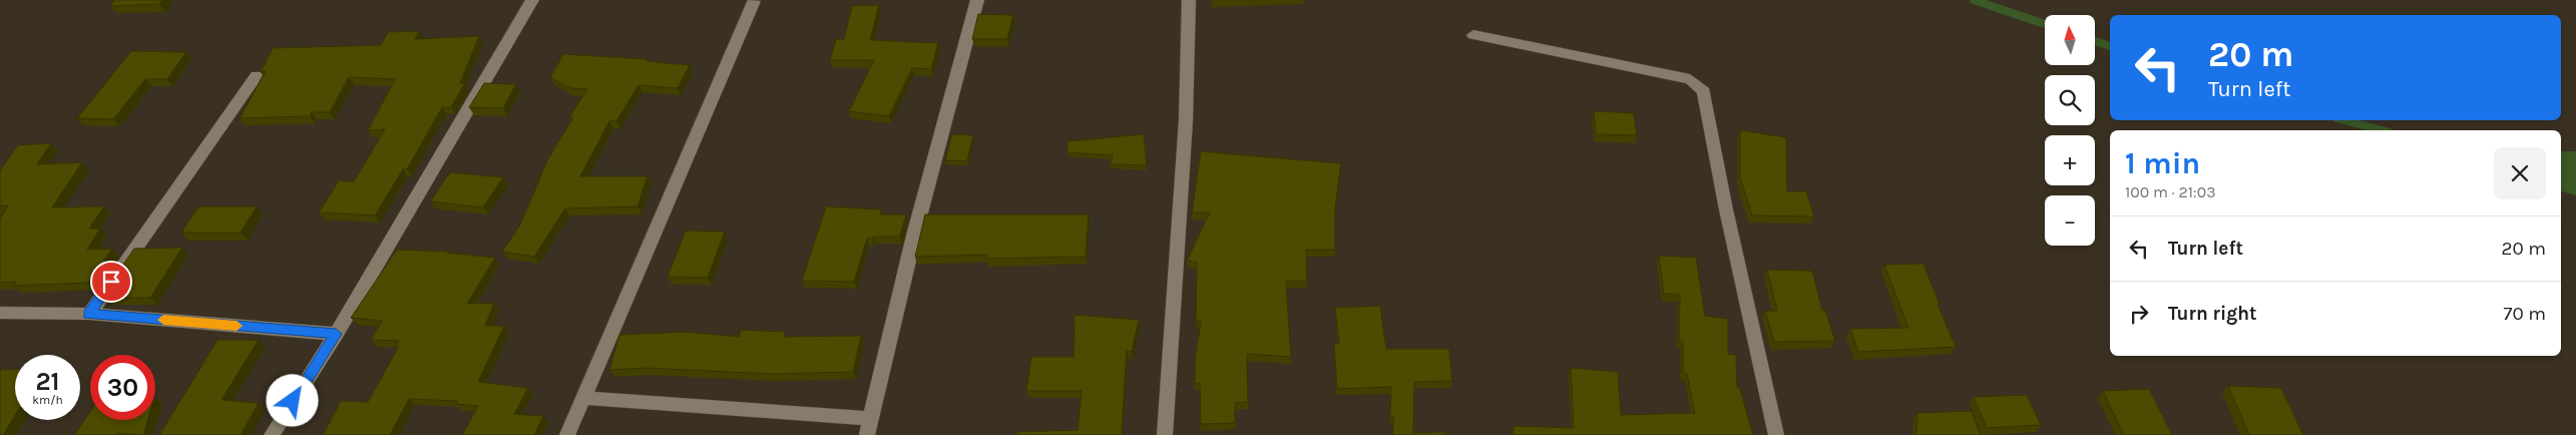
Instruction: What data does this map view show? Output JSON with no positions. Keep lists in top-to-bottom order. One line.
{"north":"top","page":{"map_buttons":["+","−"],"turn":["20 m","Turn left"],"heading":["1 min","100 m · 21:03"],"list":[{"name":"Turn left","value":"20 m"},{"name":"Turn right","value":"70 m"}],"speed":"21 km/h","limit":"30"}}
